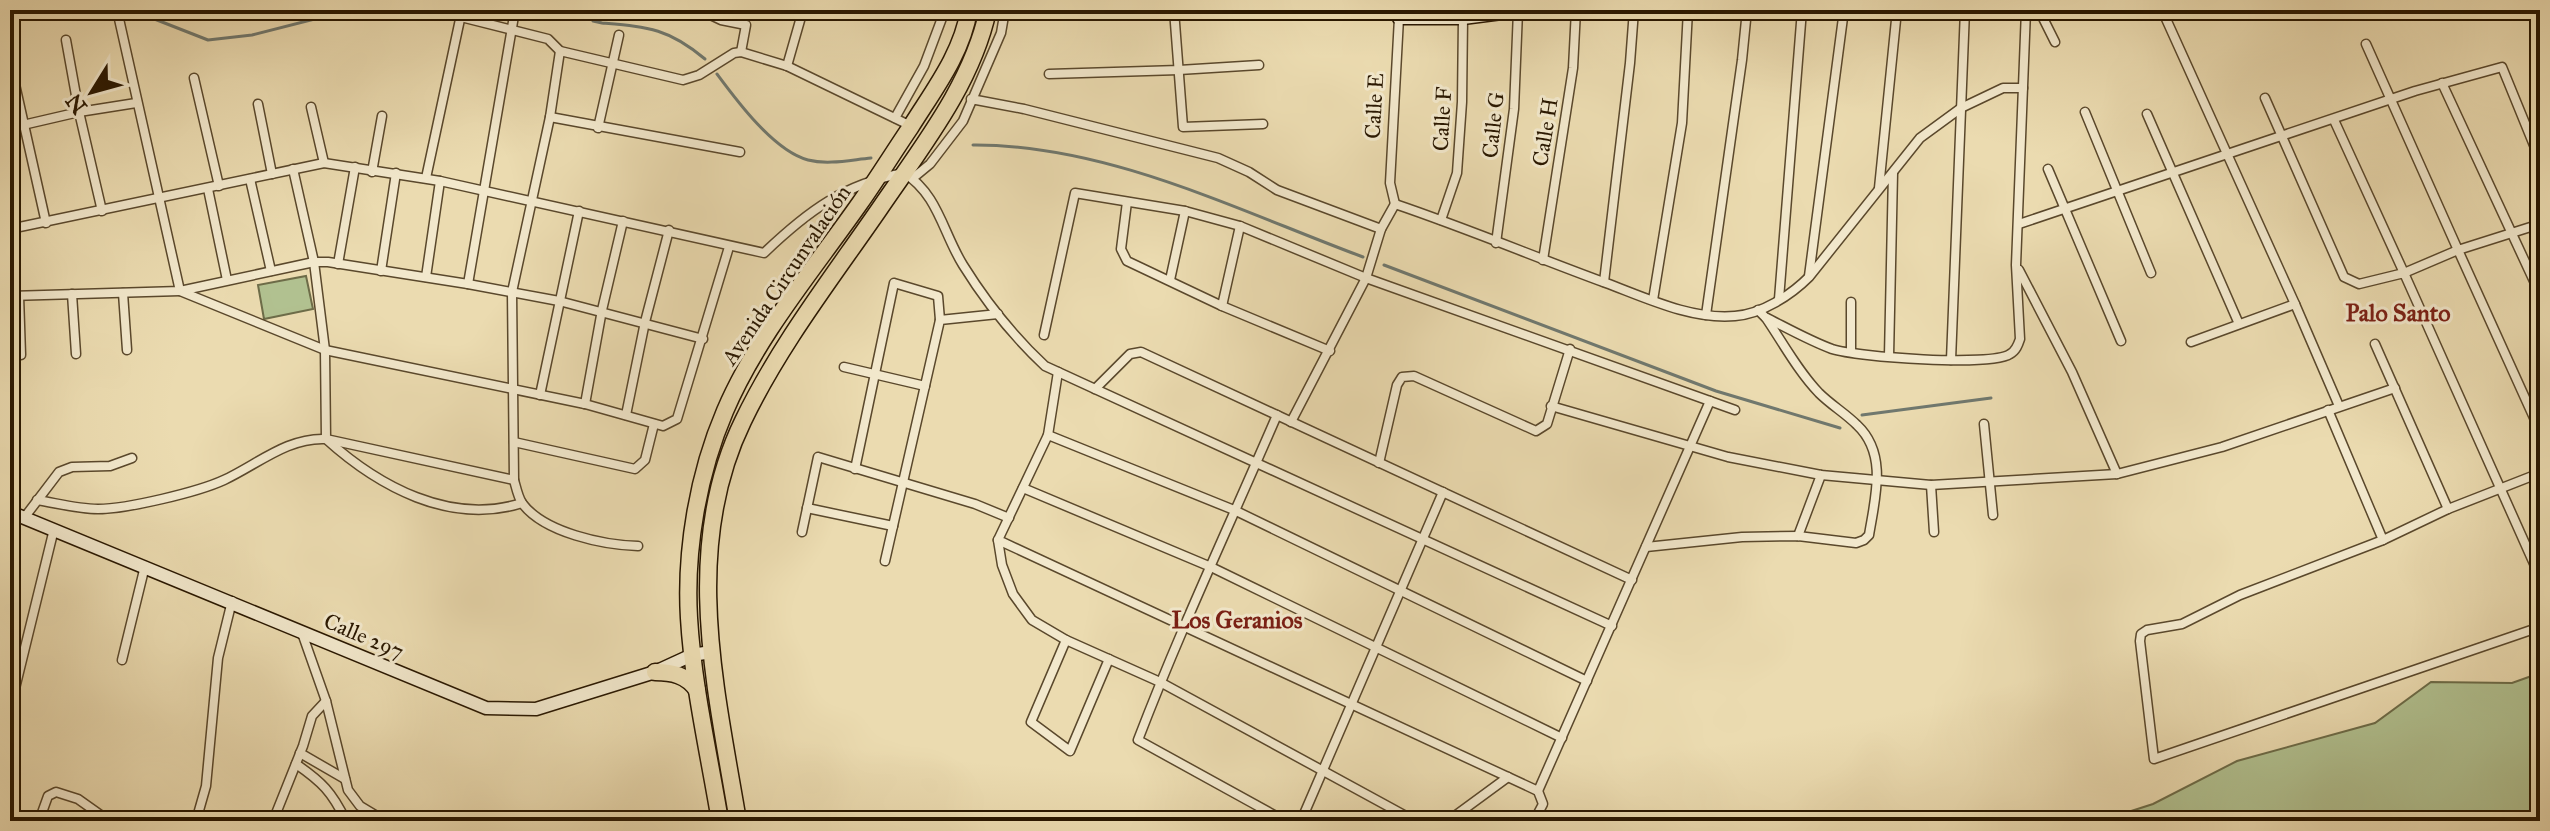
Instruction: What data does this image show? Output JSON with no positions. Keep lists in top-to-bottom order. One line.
{"streets":{"highway":["Avenida Circunvalación"],"street":["Calle E","Calle F","Calle G","Calle H","Calle 297"]},"crossings":[["Avenida Circunvalación","Calle 297"]],"districts":["Palo Santo","Los Geranios"],"north":"bottom left"}
